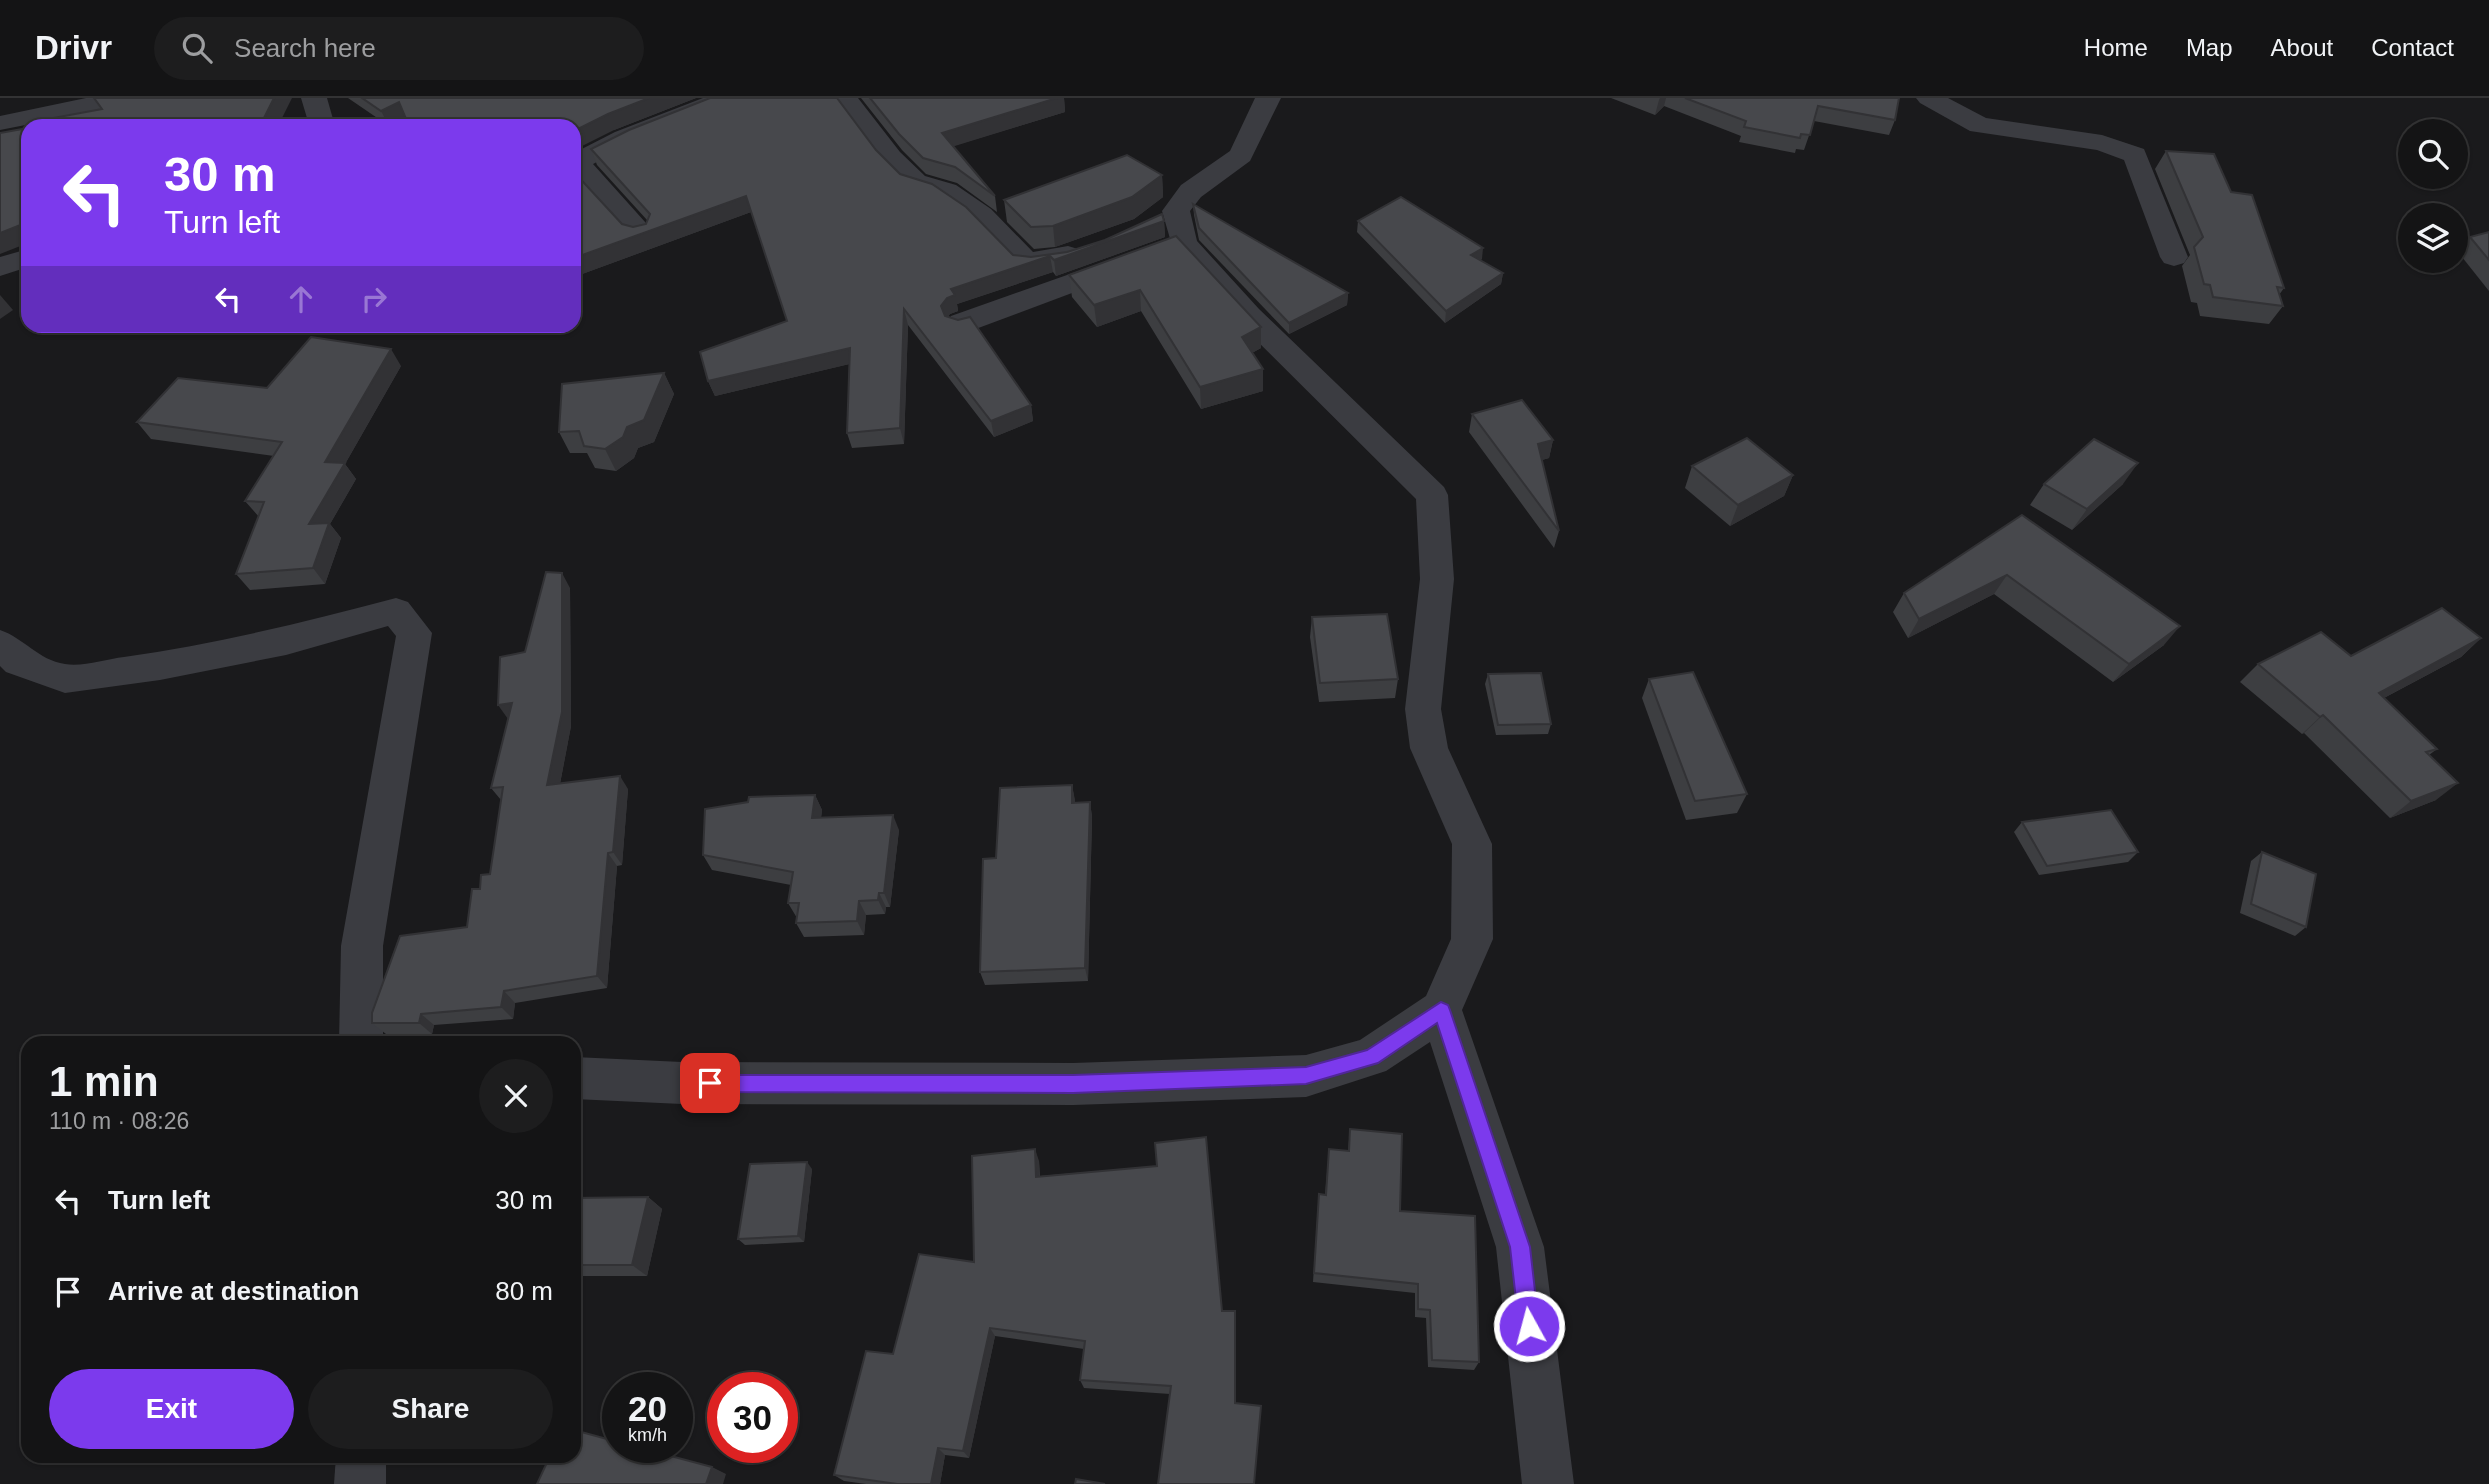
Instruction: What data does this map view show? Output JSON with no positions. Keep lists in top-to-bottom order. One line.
{"page":{"header":"Drivr","search":"Search here","nav":["Home","Map","About","Contact"],"turn":["30 m","Turn left"],"heading":["1 min","110 m · 08:26"],"list":[{"name":"Turn left","value":"30 m"},{"name":"Arrive at destination","value":"80 m"}],"buttons":["Exit","Share"],"speed":"20 km/h","limit":"30"}}
